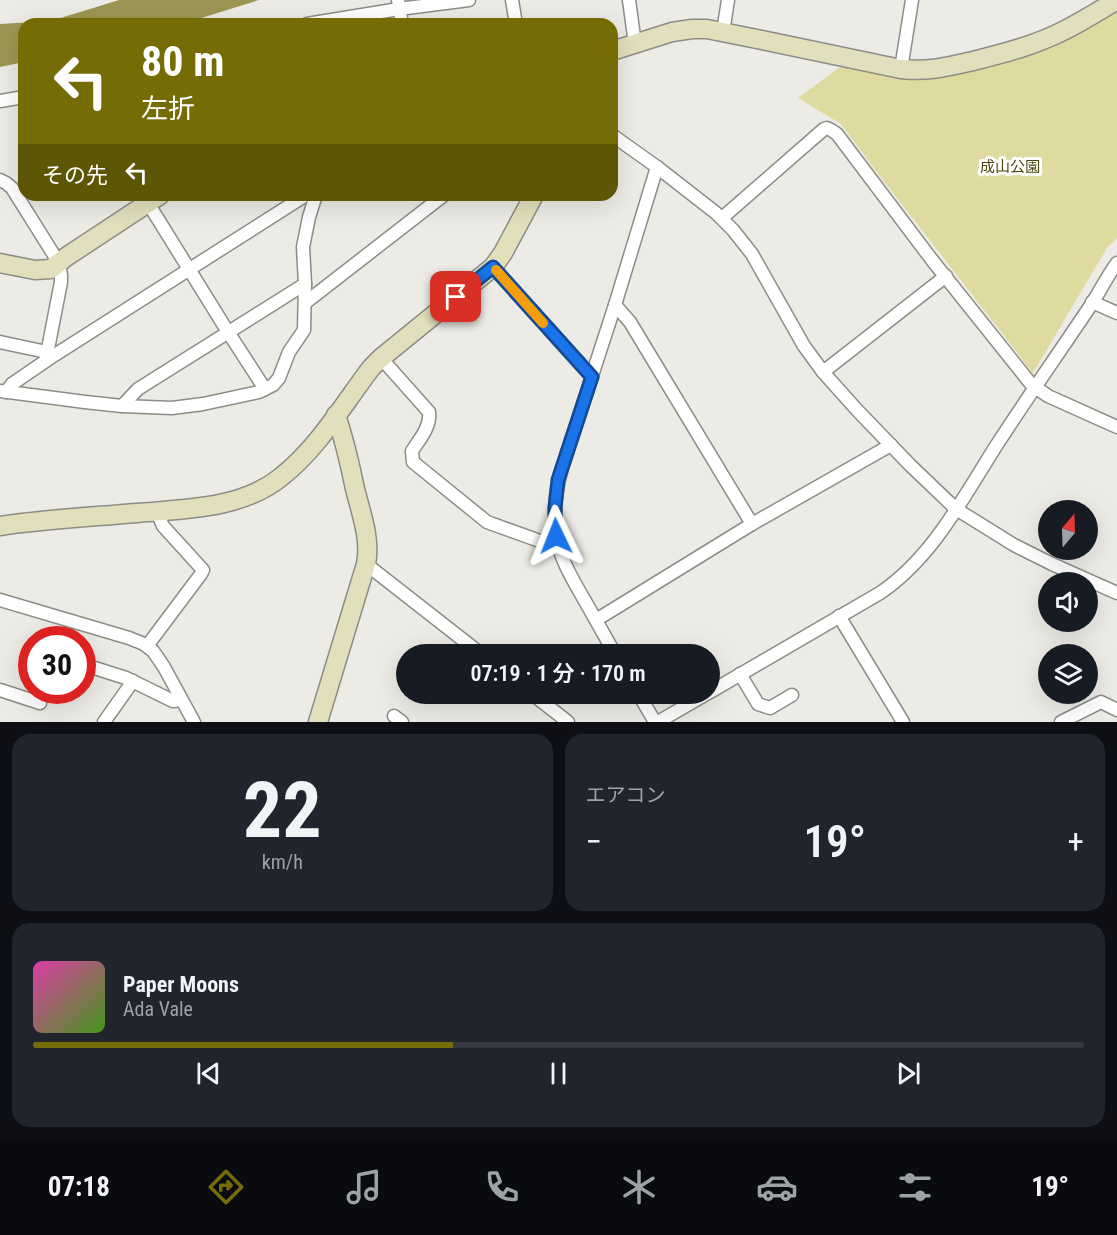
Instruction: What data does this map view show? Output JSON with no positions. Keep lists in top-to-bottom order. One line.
{"parks":["成山公園"],"north":"top","page":{"turn":["80 m","左折"],"then":"その先","limit":"30","trip":"07:19 · 1 分 · 170 m","tile":[["22","km/h"],"エアコン"],"heat":["−","19°","+"],"song":["Paper Moons","Ada Vale"],"tabs":["07:18","19°"]}}
